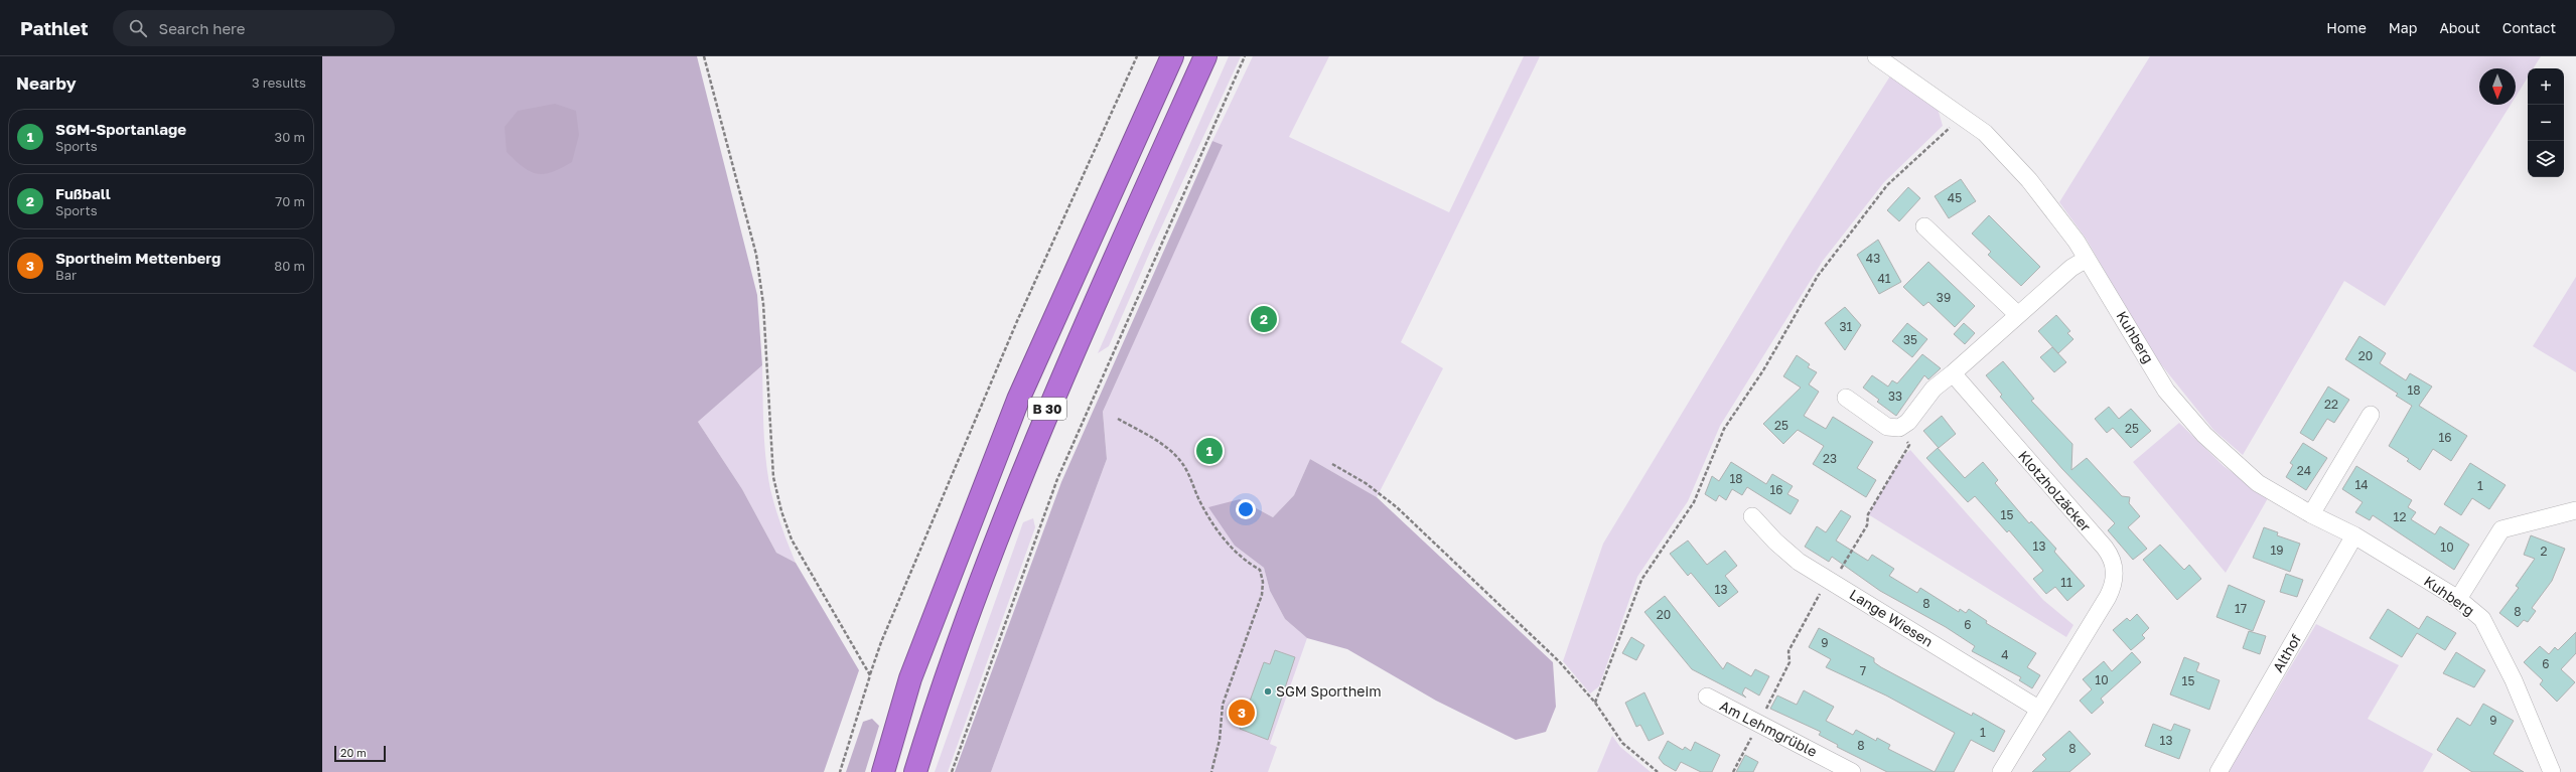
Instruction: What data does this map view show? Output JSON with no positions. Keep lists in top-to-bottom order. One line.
{"streets":{"highway":["B 30"],"street":["Kuhberg","Klotzholzäcker","Lange Wiesen","Althof","Am Lehmgrüble"]},"crossings":[["Kuhberg","Althof"],["Klotzholzäcker","Lange Wiesen"]],"places":["SGM Sportheim"],"house_numbers":["45","43","41","39","31","35","20","18","33","22","25","25","16","23","24","18","14","1","16","15","12","13","10","19","2","11","13","8","17","8","20","6","9","4","6","7","10","15","9","1","13","8","8"],"scale_bar":"20 m","north":"bottom","page":{"header":"Pathlet","search":"Search here","nav":["Home","Map","About","Contact"],"heading":["Nearby","3 results"],"map_buttons":["+","−"],"list":[{"mark":"1","name":"SGM-Sportanlage","note":"Sports","value":"30 m"},{"mark":"2","name":"Fußball","note":"Sports","value":"70 m"},{"mark":"3","name":"Sportheim Mettenberg","note":"Bar","value":"80 m"}],"pins":["2","1","3"],"scale":"20 m"}}
